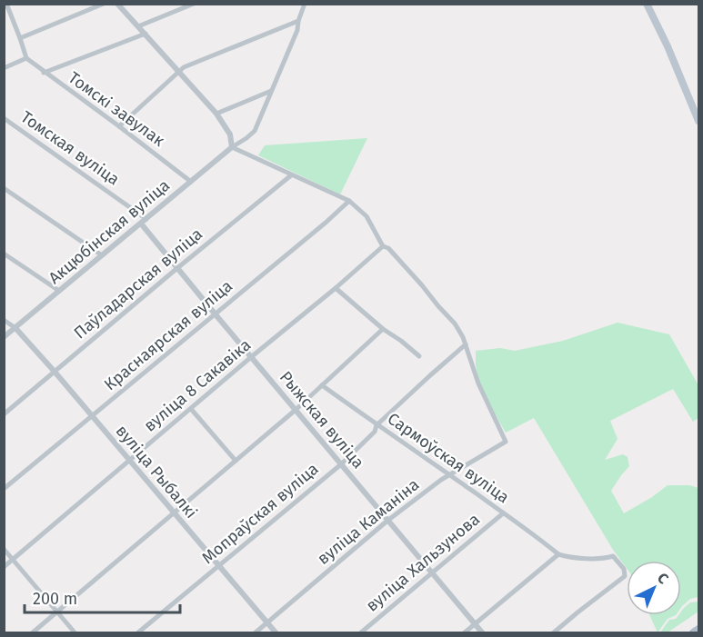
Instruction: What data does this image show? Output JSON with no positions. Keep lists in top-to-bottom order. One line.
{"streets":{"street":["Томскі завулак","Томская вуліца","Акцюбінская вуліца","Паўладарская вуліца","Краснаярская вуліца","вуліца 8 Сакавіка","Рыжская вуліца","Сармоўская вуліца","вуліца Рыбалкі","Мопраўская вуліца","вуліца Каманіна","вуліца Хальзунова"]},"crossings":[["Томскі завулак","Акцюбінская вуліца"],["Томская вуліца","Акцюбінская вуліца"],["Томская вуліца","Рыжская вуліца"],["Акцюбінская вуліца","Рыжская вуліца"],["Акцюбінская вуліца","вуліца Рыбалкі"],["Паўладарская вуліца","Рыжская вуліца"],["Паўладарская вуліца","вуліца Рыбалкі"],["Краснаярская вуліца","Рыжская вуліца"],["Краснаярская вуліца","вуліца Рыбалкі"],["вуліца 8 Сакавіка","Рыжская вуліца"],["вуліца 8 Сакавіка","вуліца Рыбалкі"],["Рыжская вуліца","Мопраўская вуліца"],["Рыжская вуліца","вуліца Каманіна"],["Рыжская вуліца","вуліца Хальзунова"],["Сармоўская вуліца","Мопраўская вуліца"],["Сармоўская вуліца","вуліца Каманіна"],["Сармоўская вуліца","вуліца Хальзунова"],["вуліца Рыбалкі","Мопраўская вуліца"],["вуліца Рыбалкі","вуліца Каманіна"],["Мопраўская вуліца","вуліца Каманіна"]],"scale_bar":"200 m","north":"top right"}
